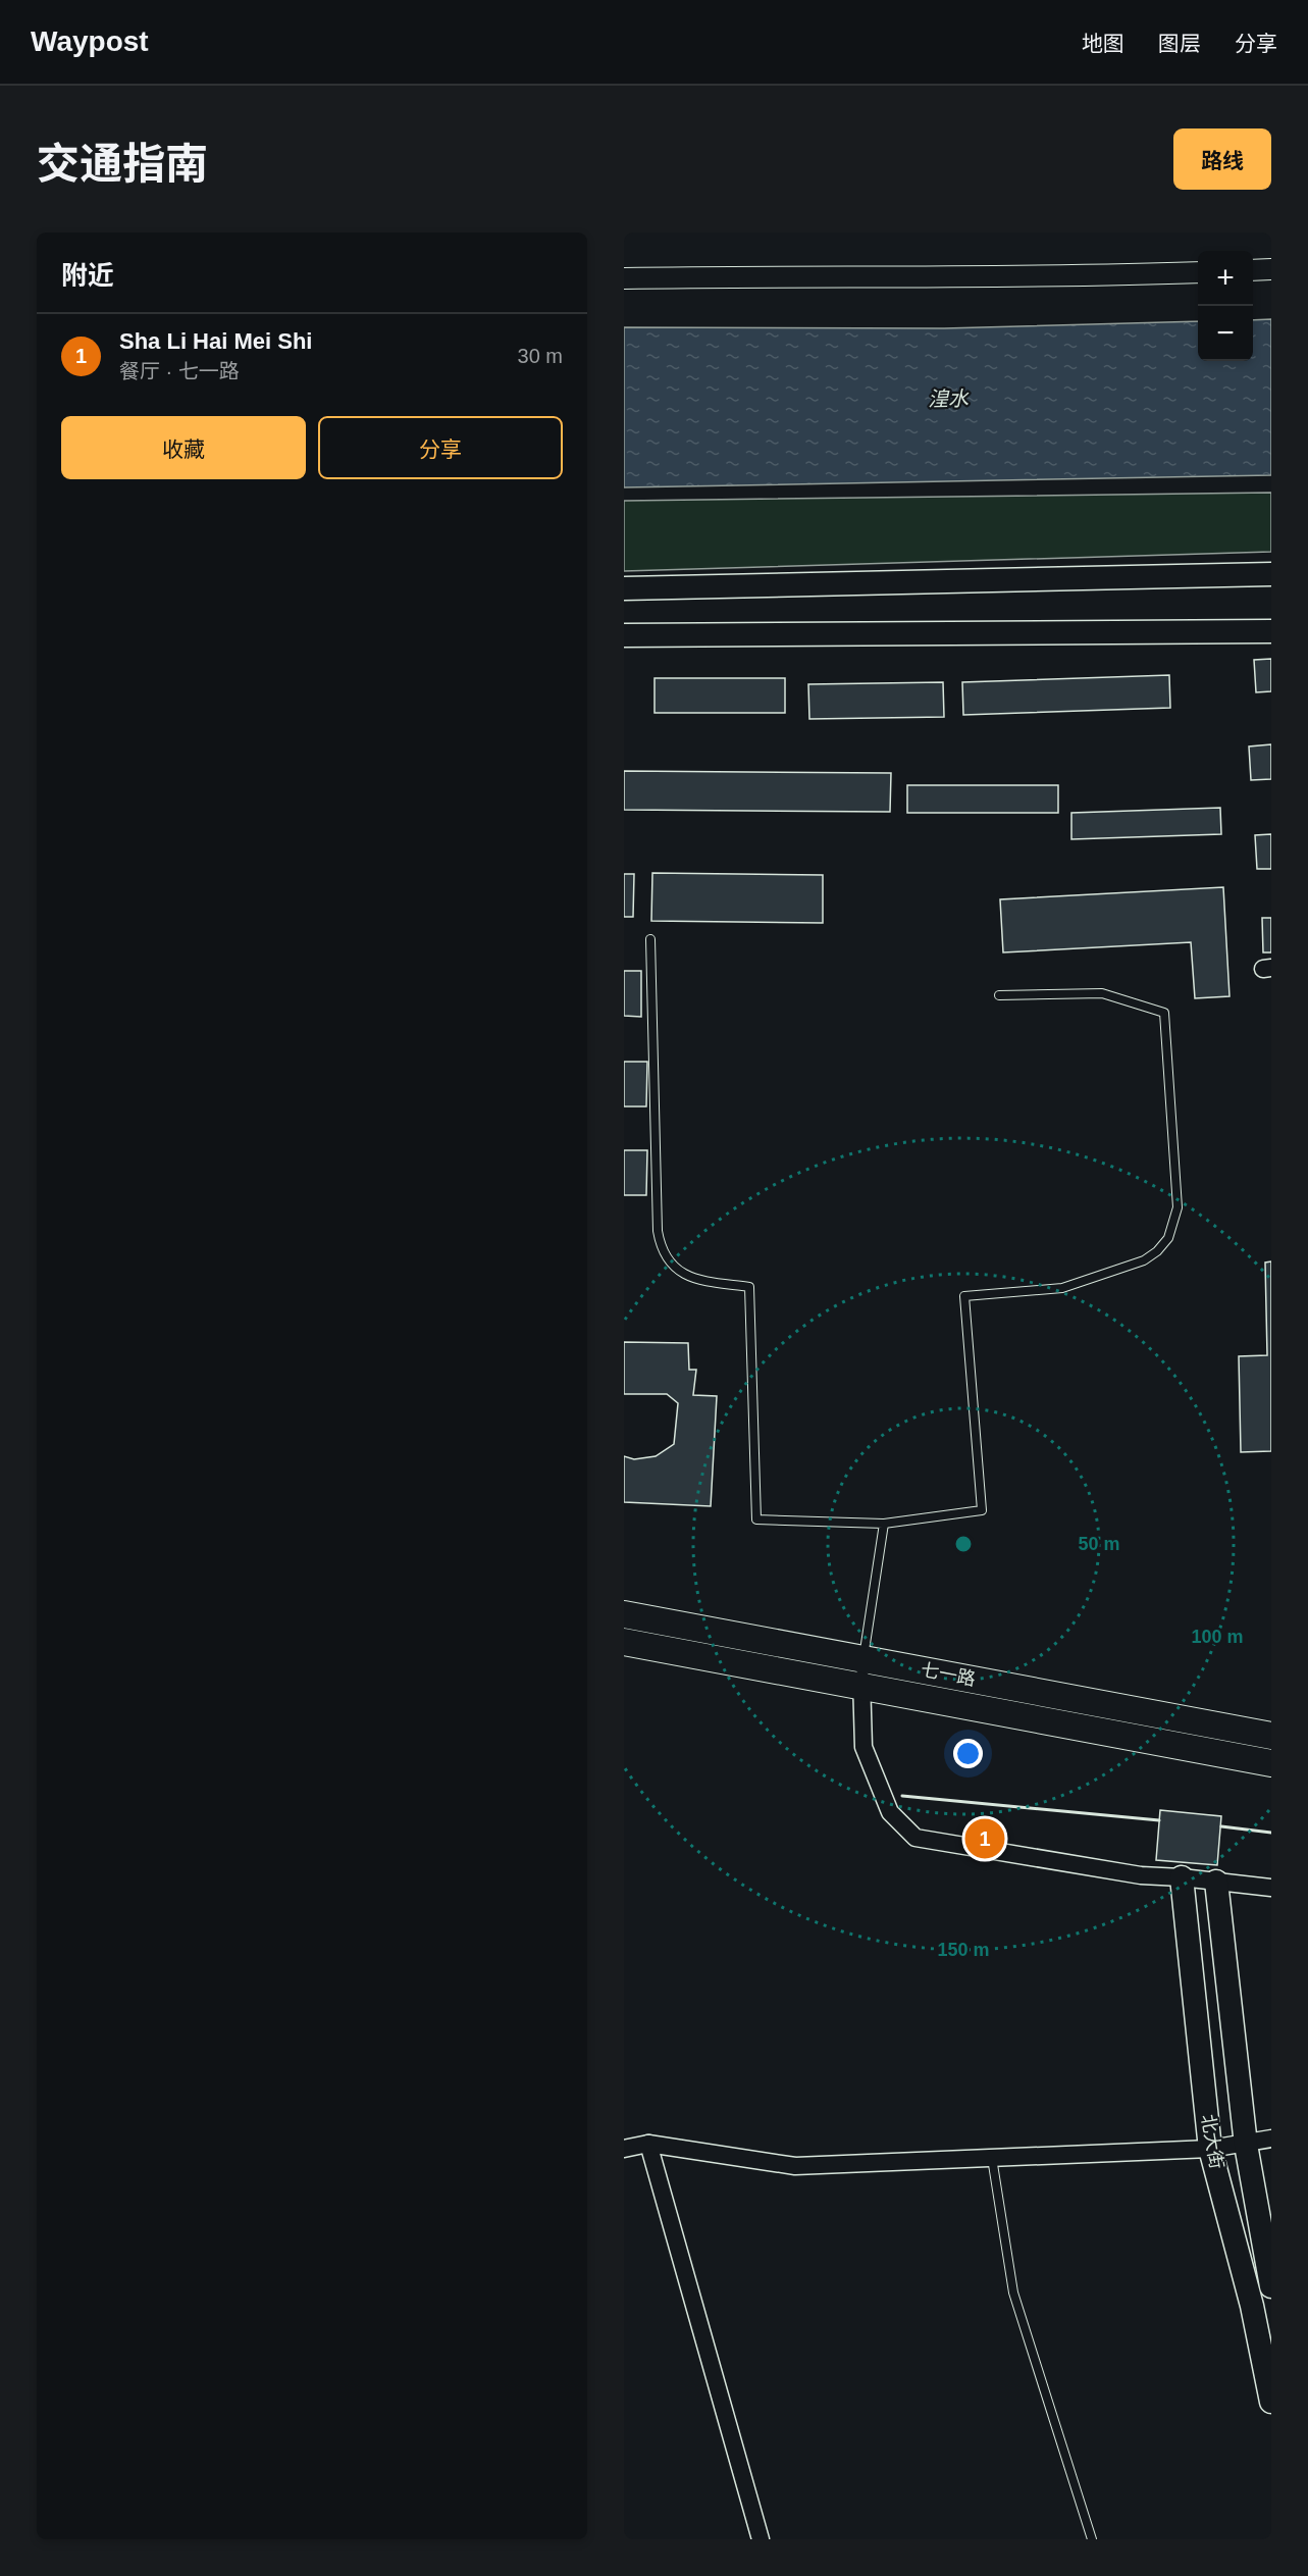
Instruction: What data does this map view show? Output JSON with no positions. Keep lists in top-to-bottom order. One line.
{"streets":{"main road":["七一路","北大街"]},"water":["湟水"],"page":{"header":"Waypost","nav":["地图","图层","分享"],"title":"交通指南","buttons":["路线",["收藏","分享"]],"heading":"附近","map_buttons":["+","−"],"list":[{"mark":"1","name":"Sha Li Hai Mei Shi","note":"餐厅 · 七一路","value":"30 m"}],"pins":"1"},"rings":["50 m","100 m","150 m"]}
